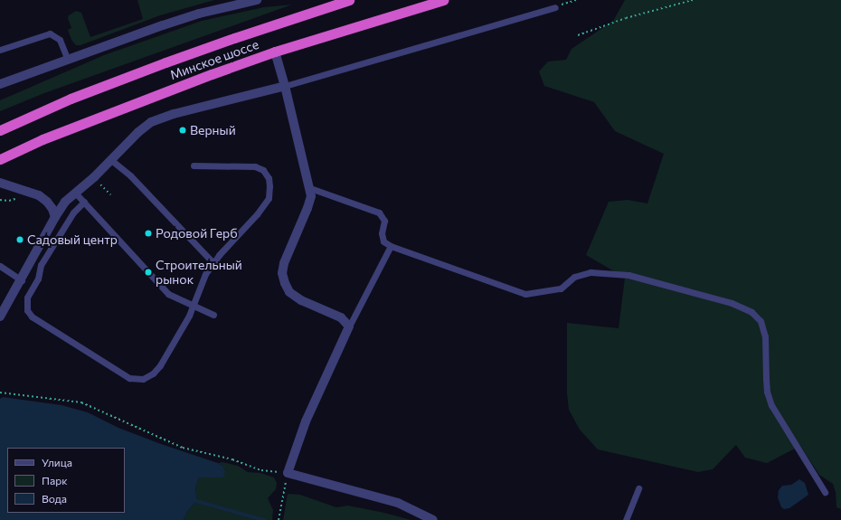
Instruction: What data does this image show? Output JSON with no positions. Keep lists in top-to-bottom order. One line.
{"streets":{"highway":["Минское шоссе"]},"places":["Верный","Родовой Герб","Садовый центр","Строительный рынок"],"legend":["Улица","Парк","Вода"]}
